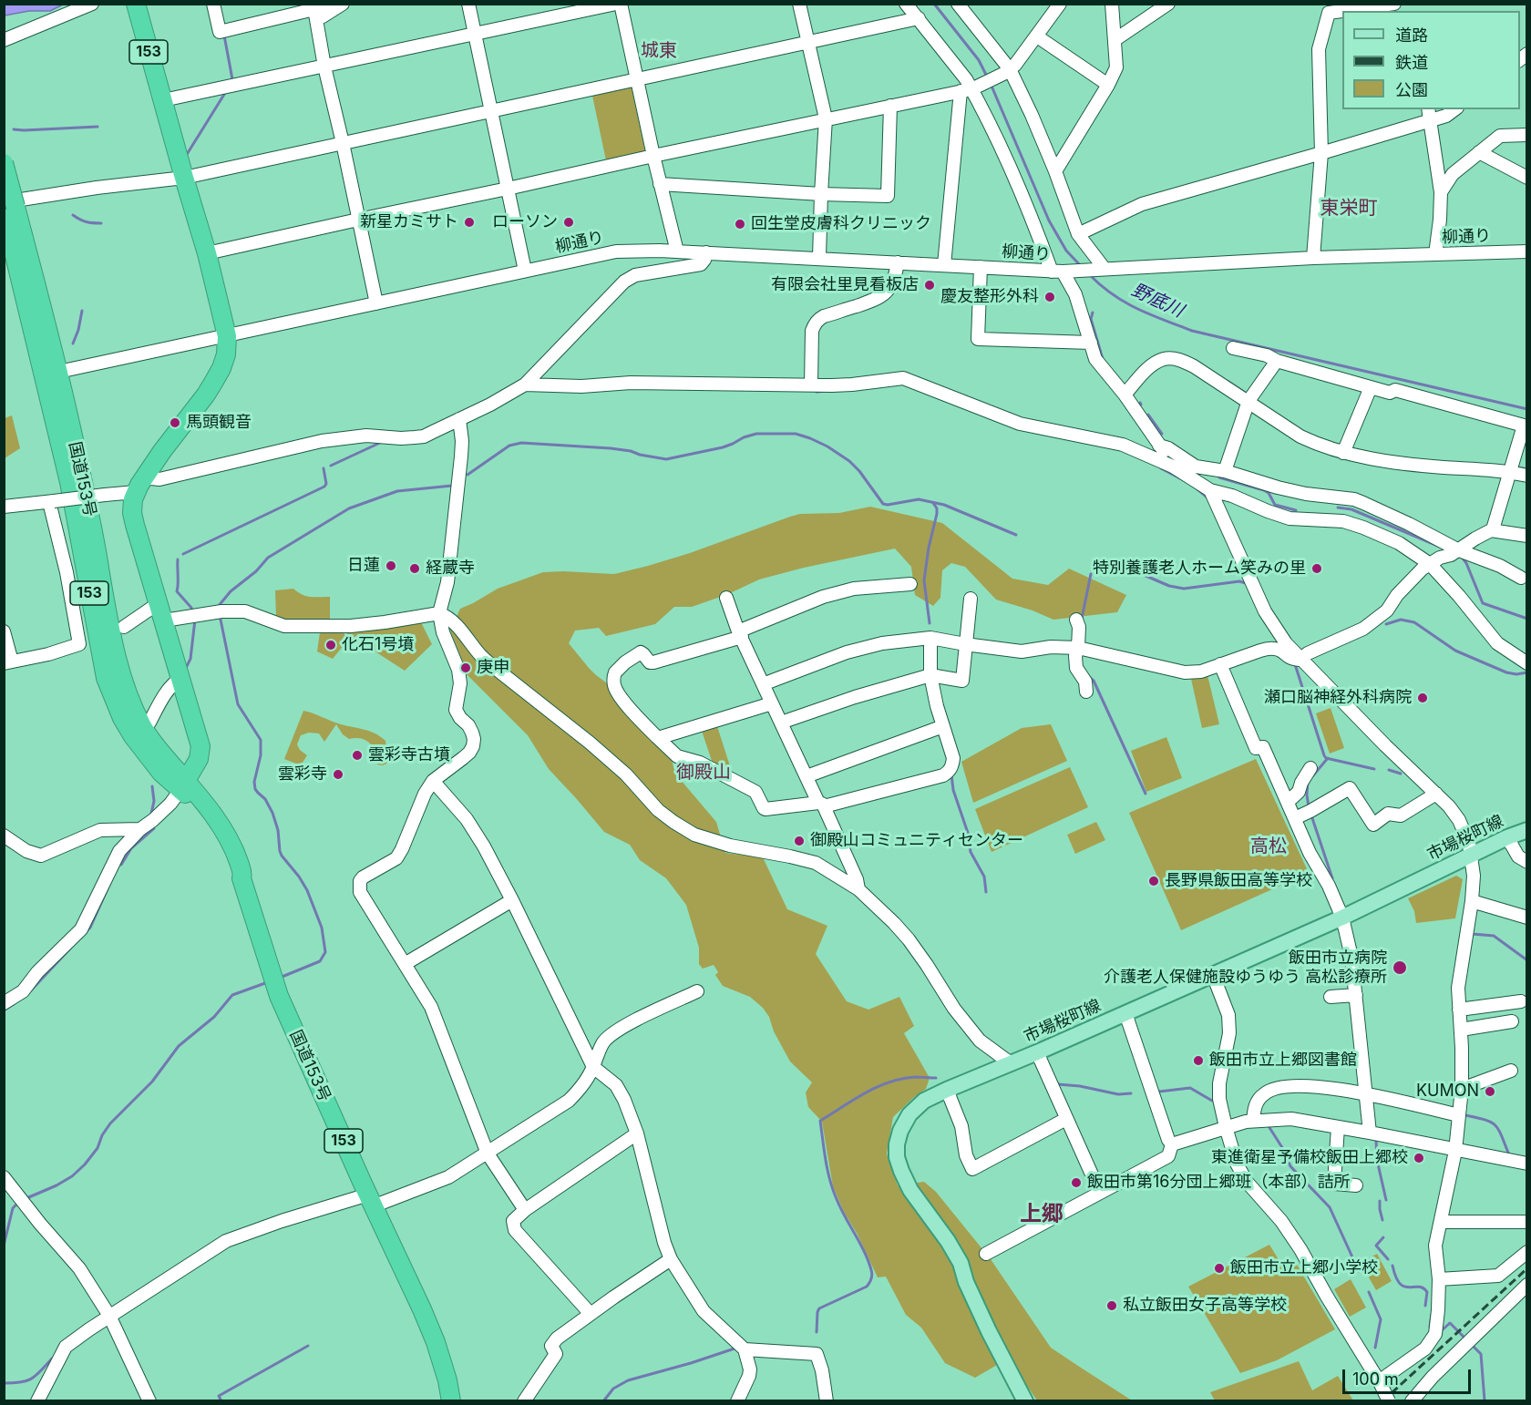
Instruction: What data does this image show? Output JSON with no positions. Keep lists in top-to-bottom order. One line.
{"streets":{"highway":["153","国道153号"],"main road":["市場桜町線"],"street":["柳通り"]},"crossings":[["153","柳通り"],["153","国道153号"],["柳通り","国道153号"]],"districts":["城東","東栄町","御殿山","高松","上郷"],"water":["野底川"],"places":["新星カミサト","ローソン","回生堂皮膚科クリニック","有限会社里見看板店","慶友整形外科","馬頭観音","日蓮","経蔵寺","特別養護老人ホーム笑みの里","化石1号墳","庚申","瀬口脳神経外科病院","雲彩寺古墳","雲彩寺","御殿山コミュニティセンター","長野県飯田高等学校","飯田市立病院 介護老人保健施設ゆうゆう 高松診療所","飯田市立上郷図書館","KUMON","東進衛星予備校飯田上郷校","飯田市第16分団上郷班（本部）詰所","飯田市立上郷小学校","私立飯田女子高等学校"],"legend":["道路","鉄道","公園"],"scale_bar":"100 m"}
